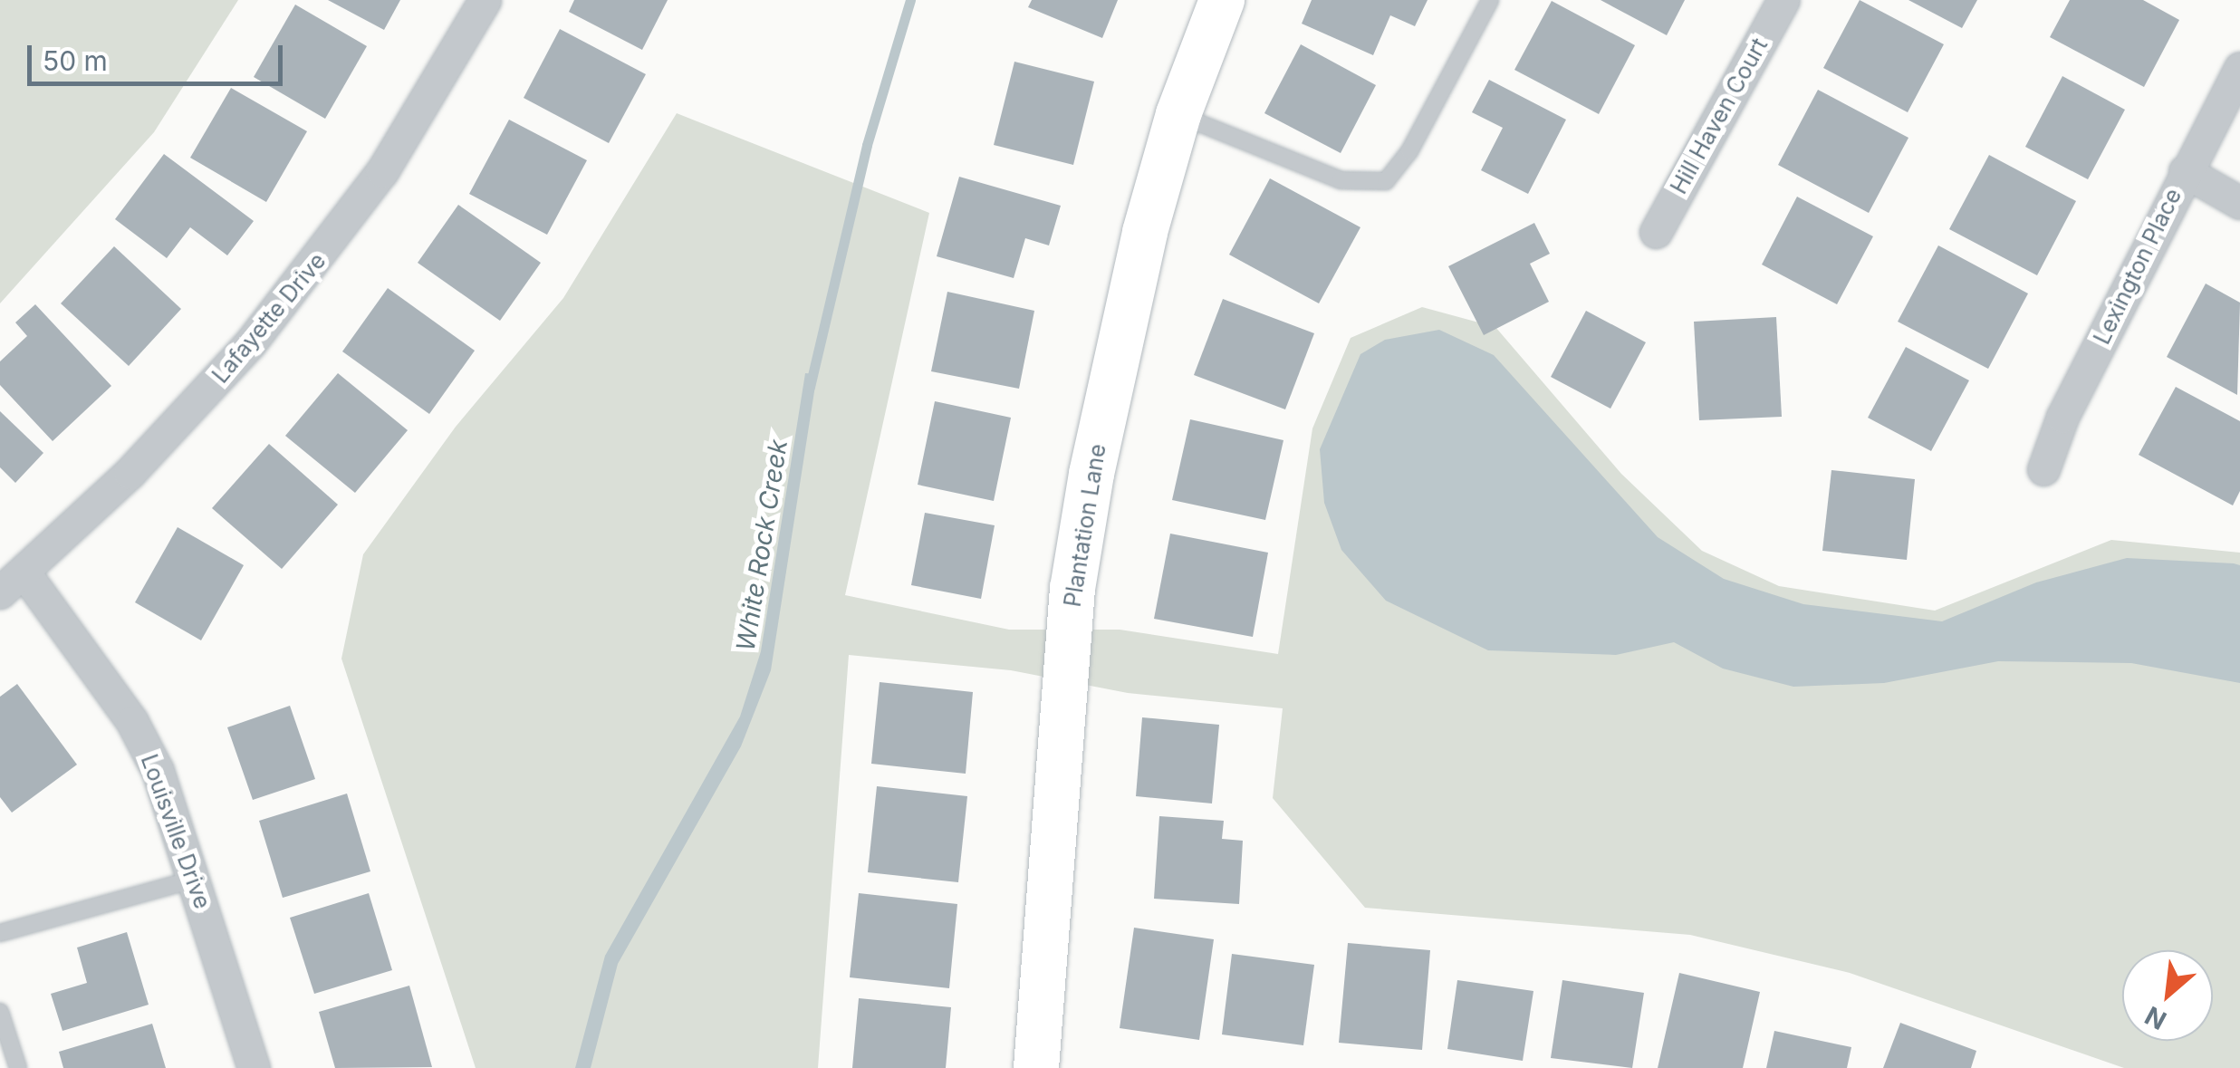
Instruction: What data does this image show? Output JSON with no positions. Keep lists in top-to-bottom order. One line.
{"streets":{"street":["Hill Haven Court","Lexington Place","Lafayette Drive","Plantation Lane","Louisville Drive"]},"crossings":[["Lafayette Drive","Louisville Drive"]],"water":["White Rock Creek"],"scale_bar":"50 m","north":"bottom left"}
